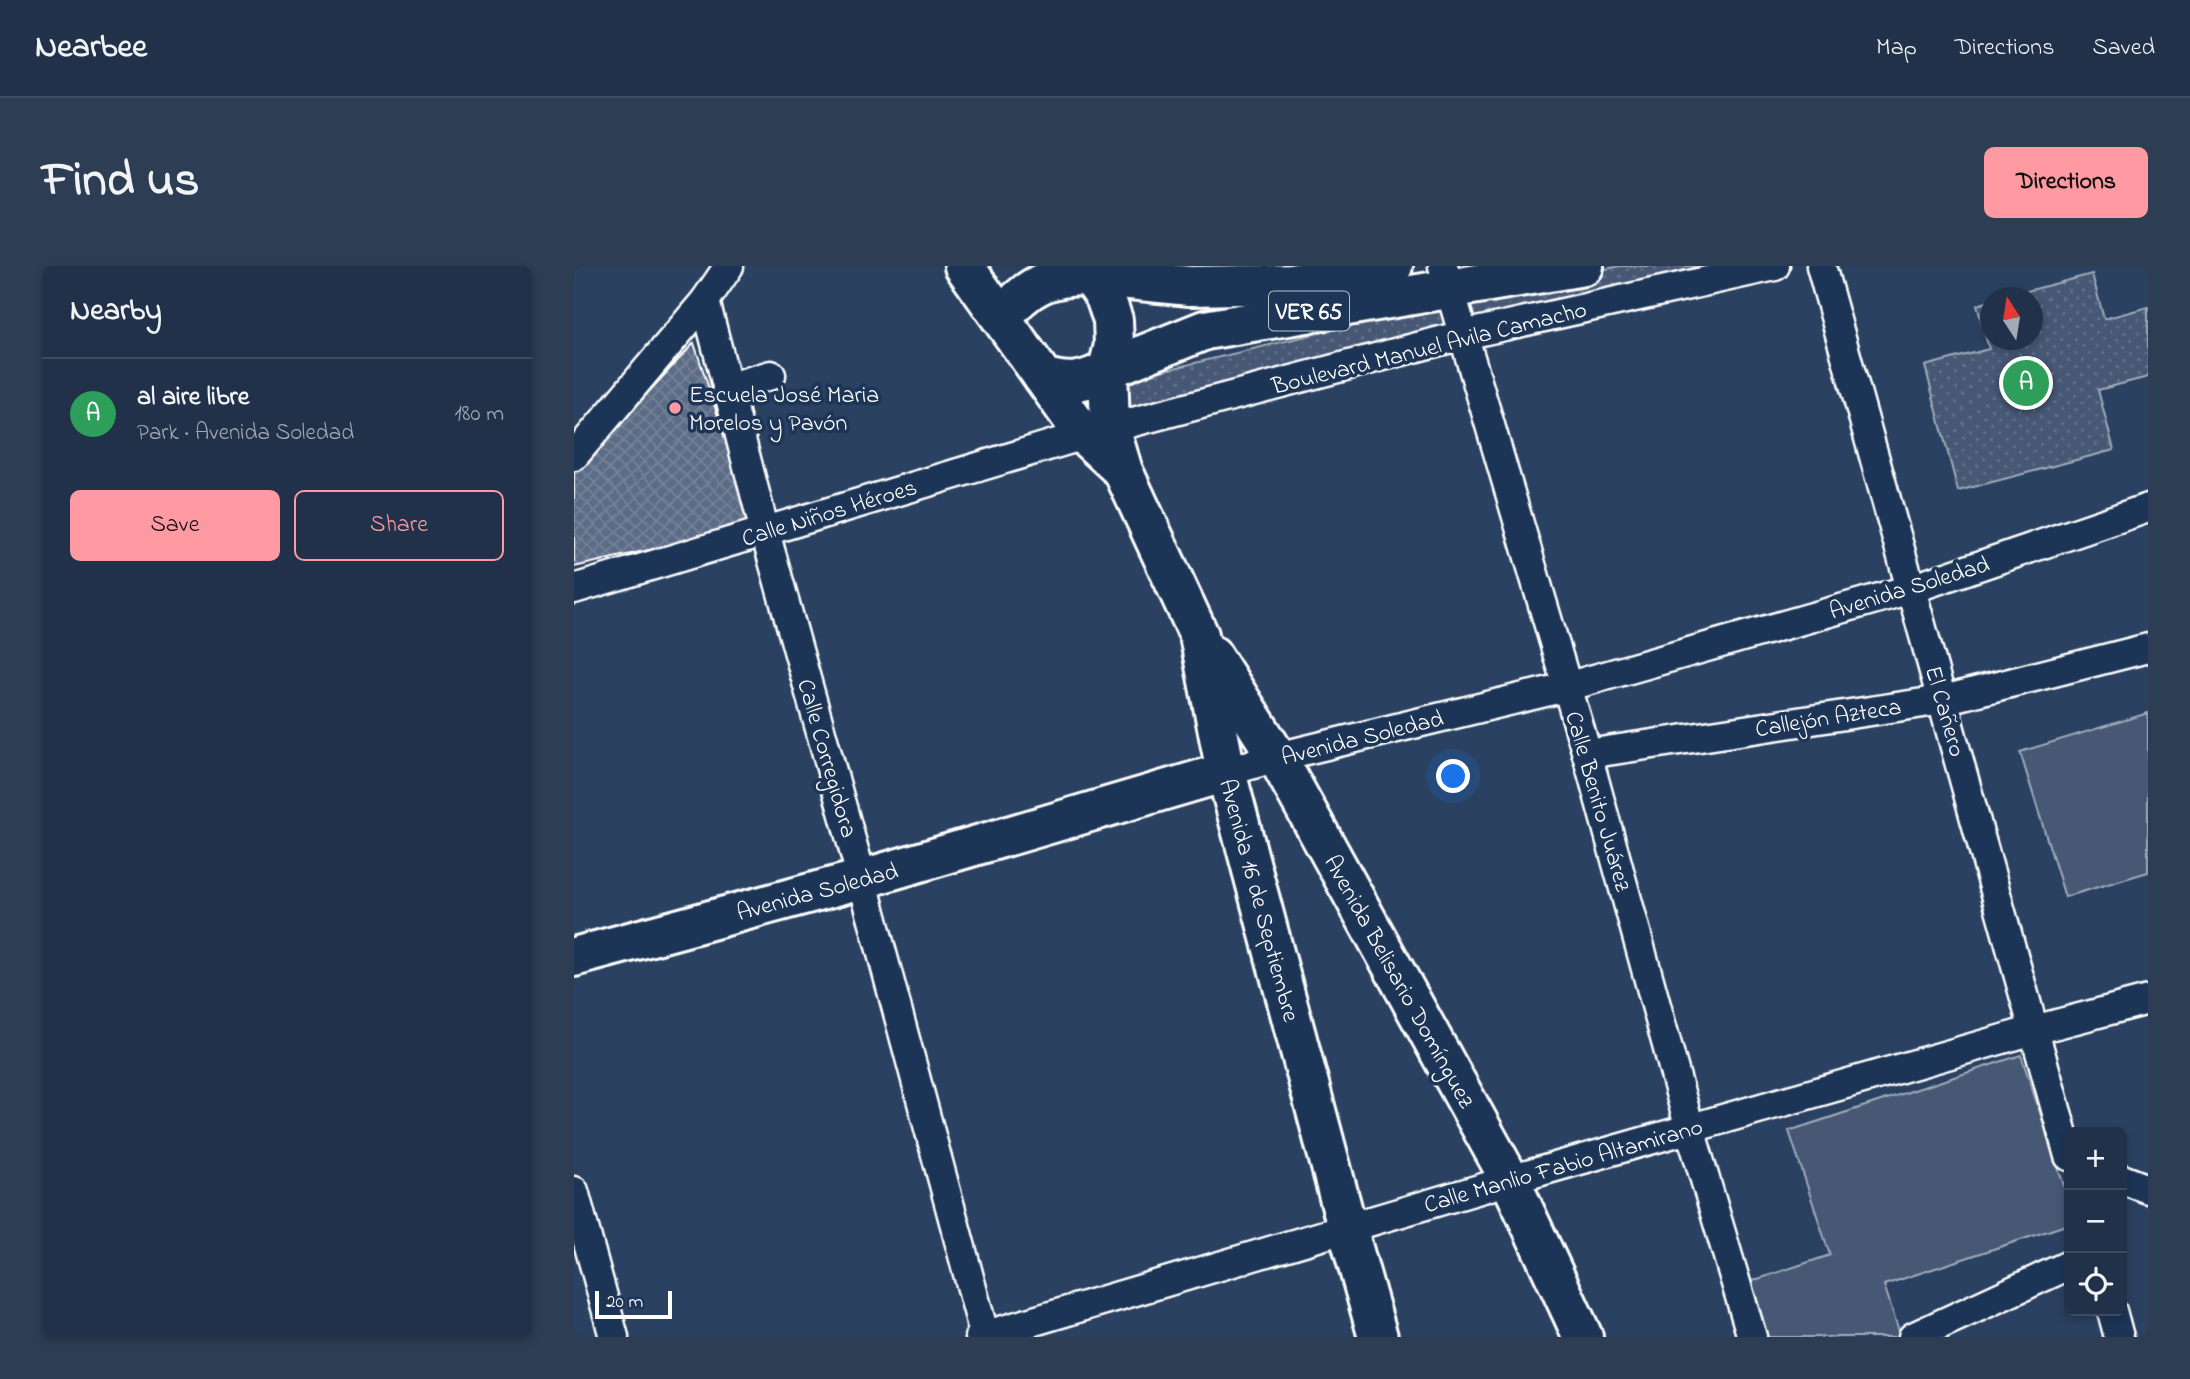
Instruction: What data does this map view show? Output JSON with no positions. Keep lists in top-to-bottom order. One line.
{"streets":{"main road":["VER 65","Avenida Soledad","Avenida 16 de Septiembre","Avenida Belisario Domínguez"],"street":["Boulevard Manuel Avila Camacho","Calle Niños Héroes","El Cañero","Callejón Azteca","Calle Corregidora","Calle Benito Juárez","Calle Manlio Fabio Altamirano"]},"crossings":[["VER 65","Calle Benito Juárez"],["VER 65","Avenida 16 de Septiembre"],["Boulevard Manuel Avila Camacho","Calle Niños Héroes"],["Boulevard Manuel Avila Camacho","Calle Benito Juárez"],["Boulevard Manuel Avila Camacho","Avenida 16 de Septiembre"],["Calle Niños Héroes","Calle Corregidora"],["Calle Niños Héroes","Avenida 16 de Septiembre"],["Avenida Soledad","El Cañero"],["Avenida Soledad","Calle Corregidora"],["Avenida Soledad","Calle Benito Juárez"],["Avenida Soledad","Avenida 16 de Septiembre"],["Avenida Soledad","Avenida Belisario Domínguez"],["El Cañero","Callejón Azteca"],["El Cañero","Calle Manlio Fabio Altamirano"],["Callejón Azteca","Calle Benito Juárez"],["Calle Corregidora","Calle Manlio Fabio Altamirano"],["Calle Benito Juárez","Calle Manlio Fabio Altamirano"],["Avenida 16 de Septiembre","Avenida Belisario Domínguez"],["Avenida 16 de Septiembre","Calle Manlio Fabio Altamirano"],["Avenida Belisario Domínguez","Calle Manlio Fabio Altamirano"]],"places":["Escuela José Maria Morelos y Pavón"],"scale_bar":"20 m","north":"top","page":{"header":"Nearbee","nav":["Map","Directions","Saved"],"title":"Find us","buttons":["Directions",["Save","Share"]],"heading":"Nearby","pins":"A","list":[{"mark":"A","name":"al aire libre","note":"Park · Avenida Soledad","value":"180 m"}],"map_buttons":["+","−"],"scale":"20 m"}}
